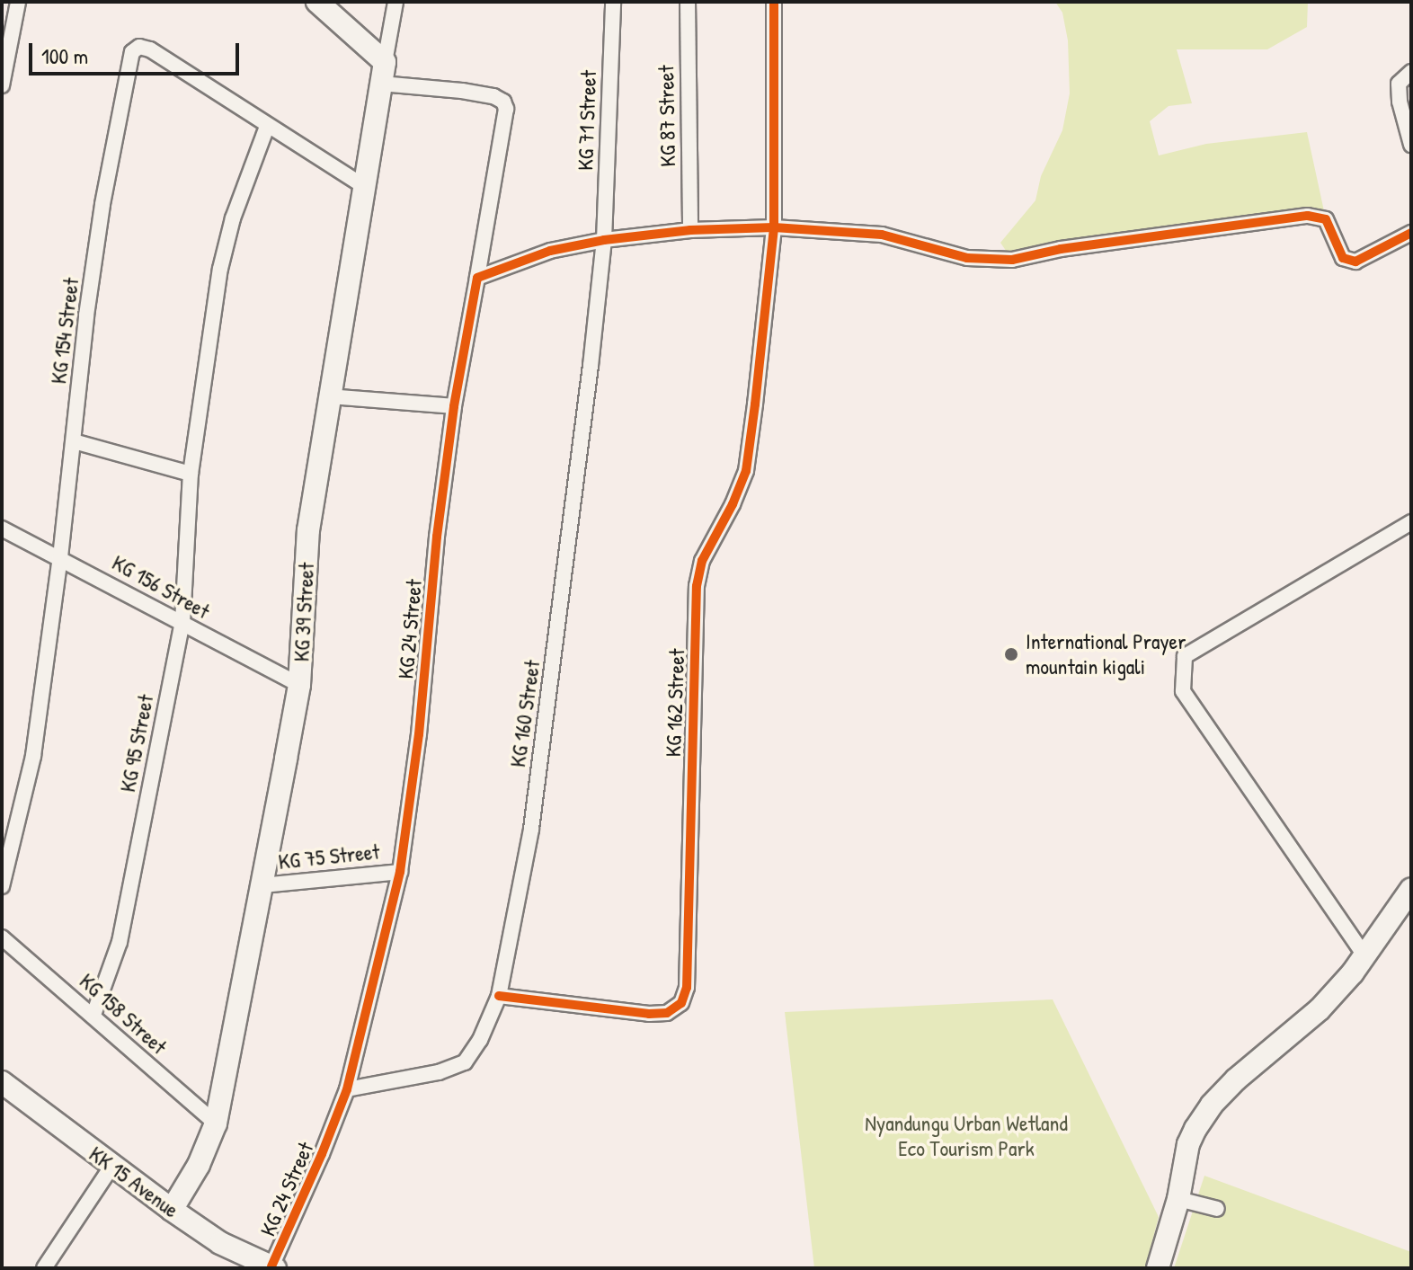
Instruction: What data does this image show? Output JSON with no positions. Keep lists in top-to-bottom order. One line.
{"streets":{"street":["KG 87 Street","KG 71 Street","KG 154 Street","KG 156 Street","KG 39 Street","KG 24 Street","KG 162 Street","KG 160 Street","KG 95 Street","KG 75 Street","KG 158 Street","KK 15 Avenue"]},"crossings":[["KG 71 Street","KG 160 Street"],["KG 154 Street","KG 156 Street"],["KG 154 Street","KG 39 Street"],["KG 154 Street","KG 95 Street"],["KG 156 Street","KG 39 Street"],["KG 156 Street","KG 95 Street"],["KG 39 Street","KG 24 Street"],["KG 39 Street","KG 75 Street"],["KG 39 Street","KG 158 Street"],["KG 39 Street","KK 15 Avenue"],["KG 24 Street","KG 160 Street"],["KG 24 Street","KG 75 Street"],["KG 24 Street","KK 15 Avenue"],["KG 162 Street","KG 160 Street"],["KG 95 Street","KG 158 Street"]],"parks":["Nyandungu Urban Wetland Eco Tourism Park"],"places":["International Prayer mountain kigali"],"scale_bar":"100 m"}
